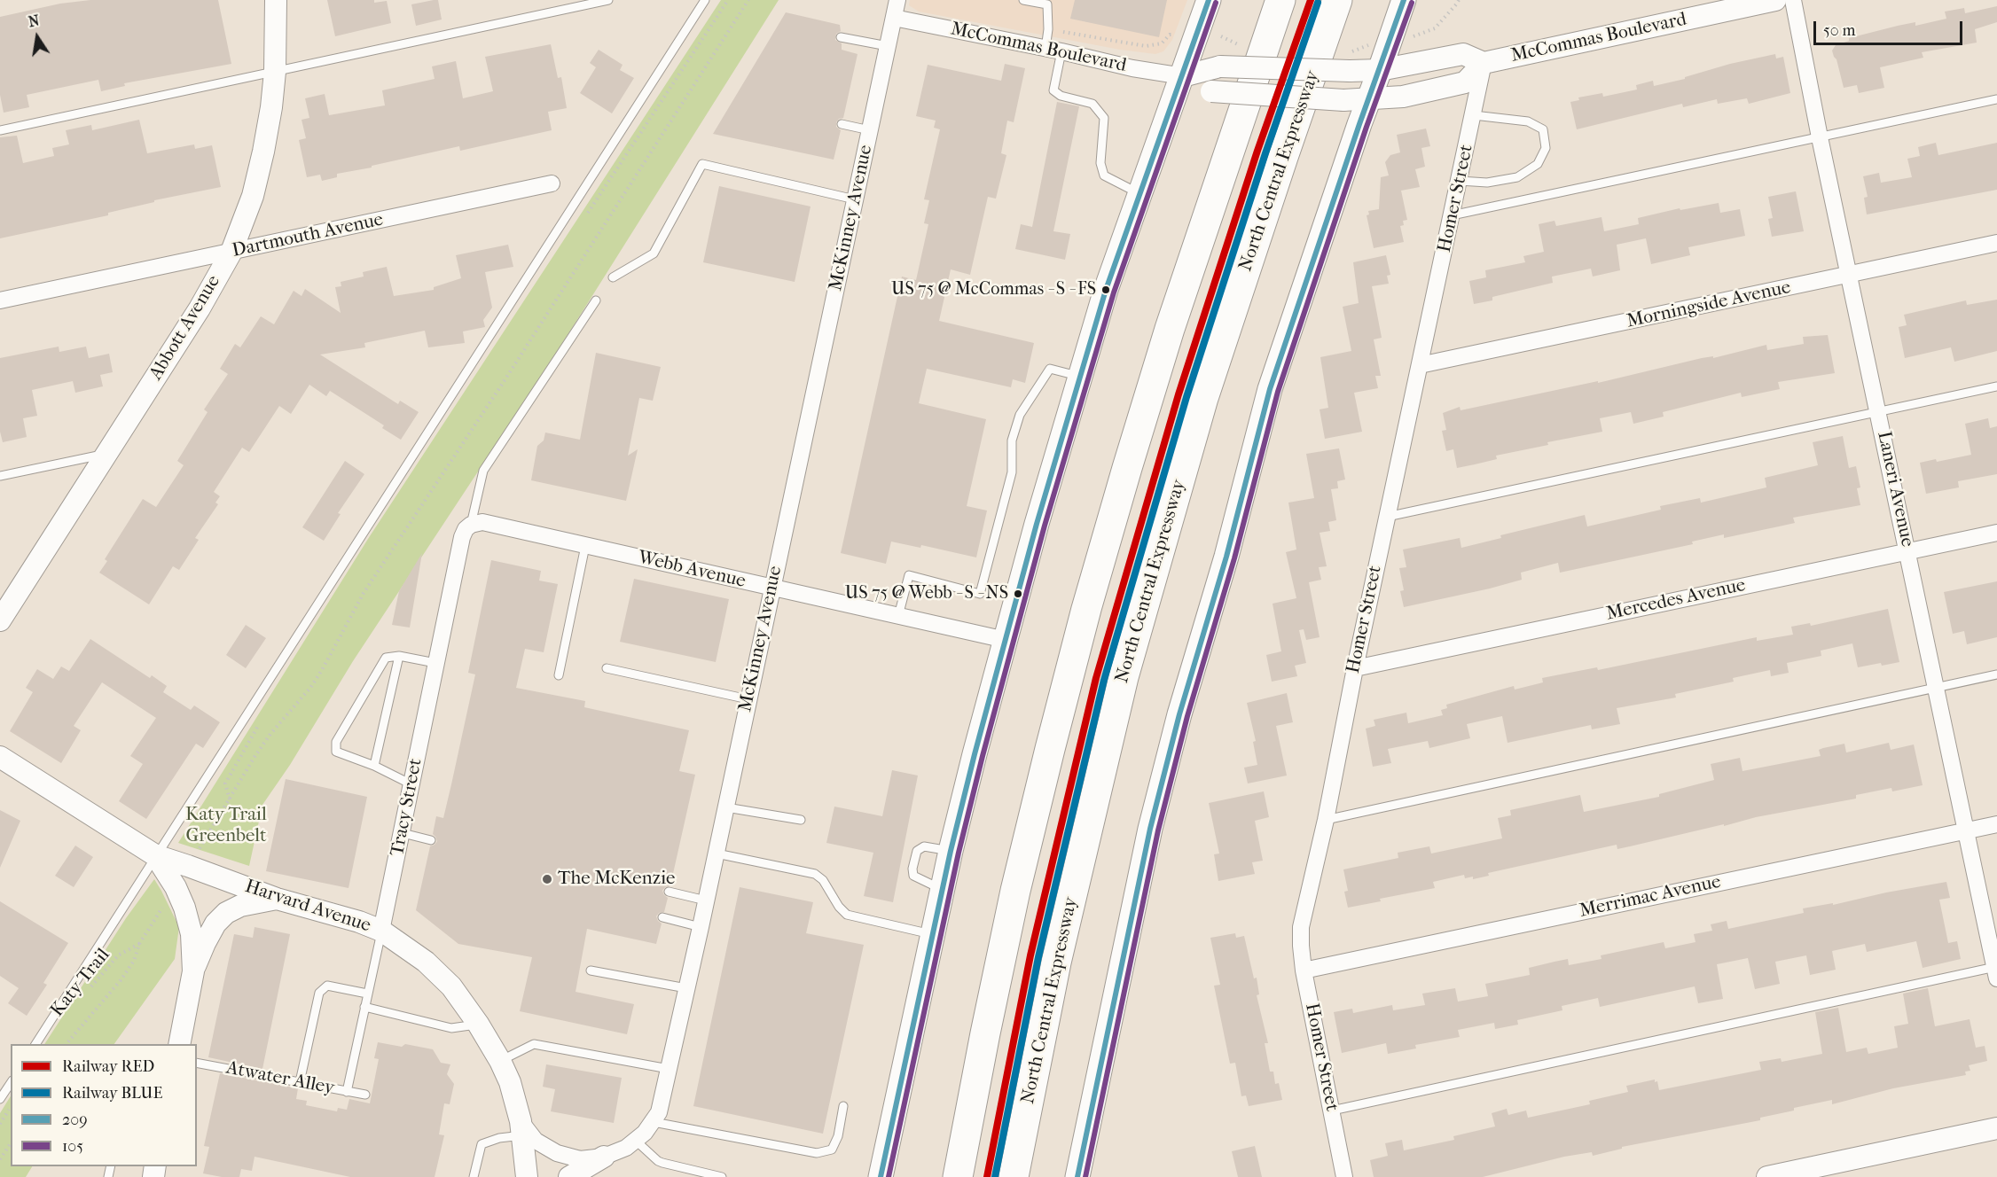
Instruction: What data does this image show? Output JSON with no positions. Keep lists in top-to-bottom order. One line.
{"streets":{"highway":["North Central Expressway"],"street":["McCommas Boulevard","Homer Street","McKinney Avenue","Dartmouth Avenue","Morningside Avenue","Abbott Avenue","Laneri Avenue","Webb Avenue","Mercedes Avenue","Tracy Street","Merrimac Avenue","Harvard Avenue"],"lane":["Atwater Alley"],"path":["Katy Trail"]},"crossings":[["McCommas Boulevard","Homer Street"],["McCommas Boulevard","McKinney Avenue"],["Homer Street","Morningside Avenue"],["Homer Street","Mercedes Avenue"],["Homer Street","Merrimac Avenue"],["McKinney Avenue","Webb Avenue"],["McKinney Avenue","Harvard Avenue"],["Dartmouth Avenue","Abbott Avenue"],["Morningside Avenue","Laneri Avenue"],["Laneri Avenue","Mercedes Avenue"],["Laneri Avenue","Merrimac Avenue"],["Webb Avenue","Tracy Street"],["Tracy Street","Harvard Avenue"],["Tracy Street","Atwater Alley"]],"parks":["Katy Trail Greenbelt"],"places":["US 75 @ McCommas - S - FS","US 75 @ Webb - S - NS","The McKenzie"],"lines":["rail line RED","transit line 209","rail line BLUE","transit line 105"],"legend":["Railway RED","Railway BLUE","209","105"],"scale_bar":"50 m","north":"top"}
